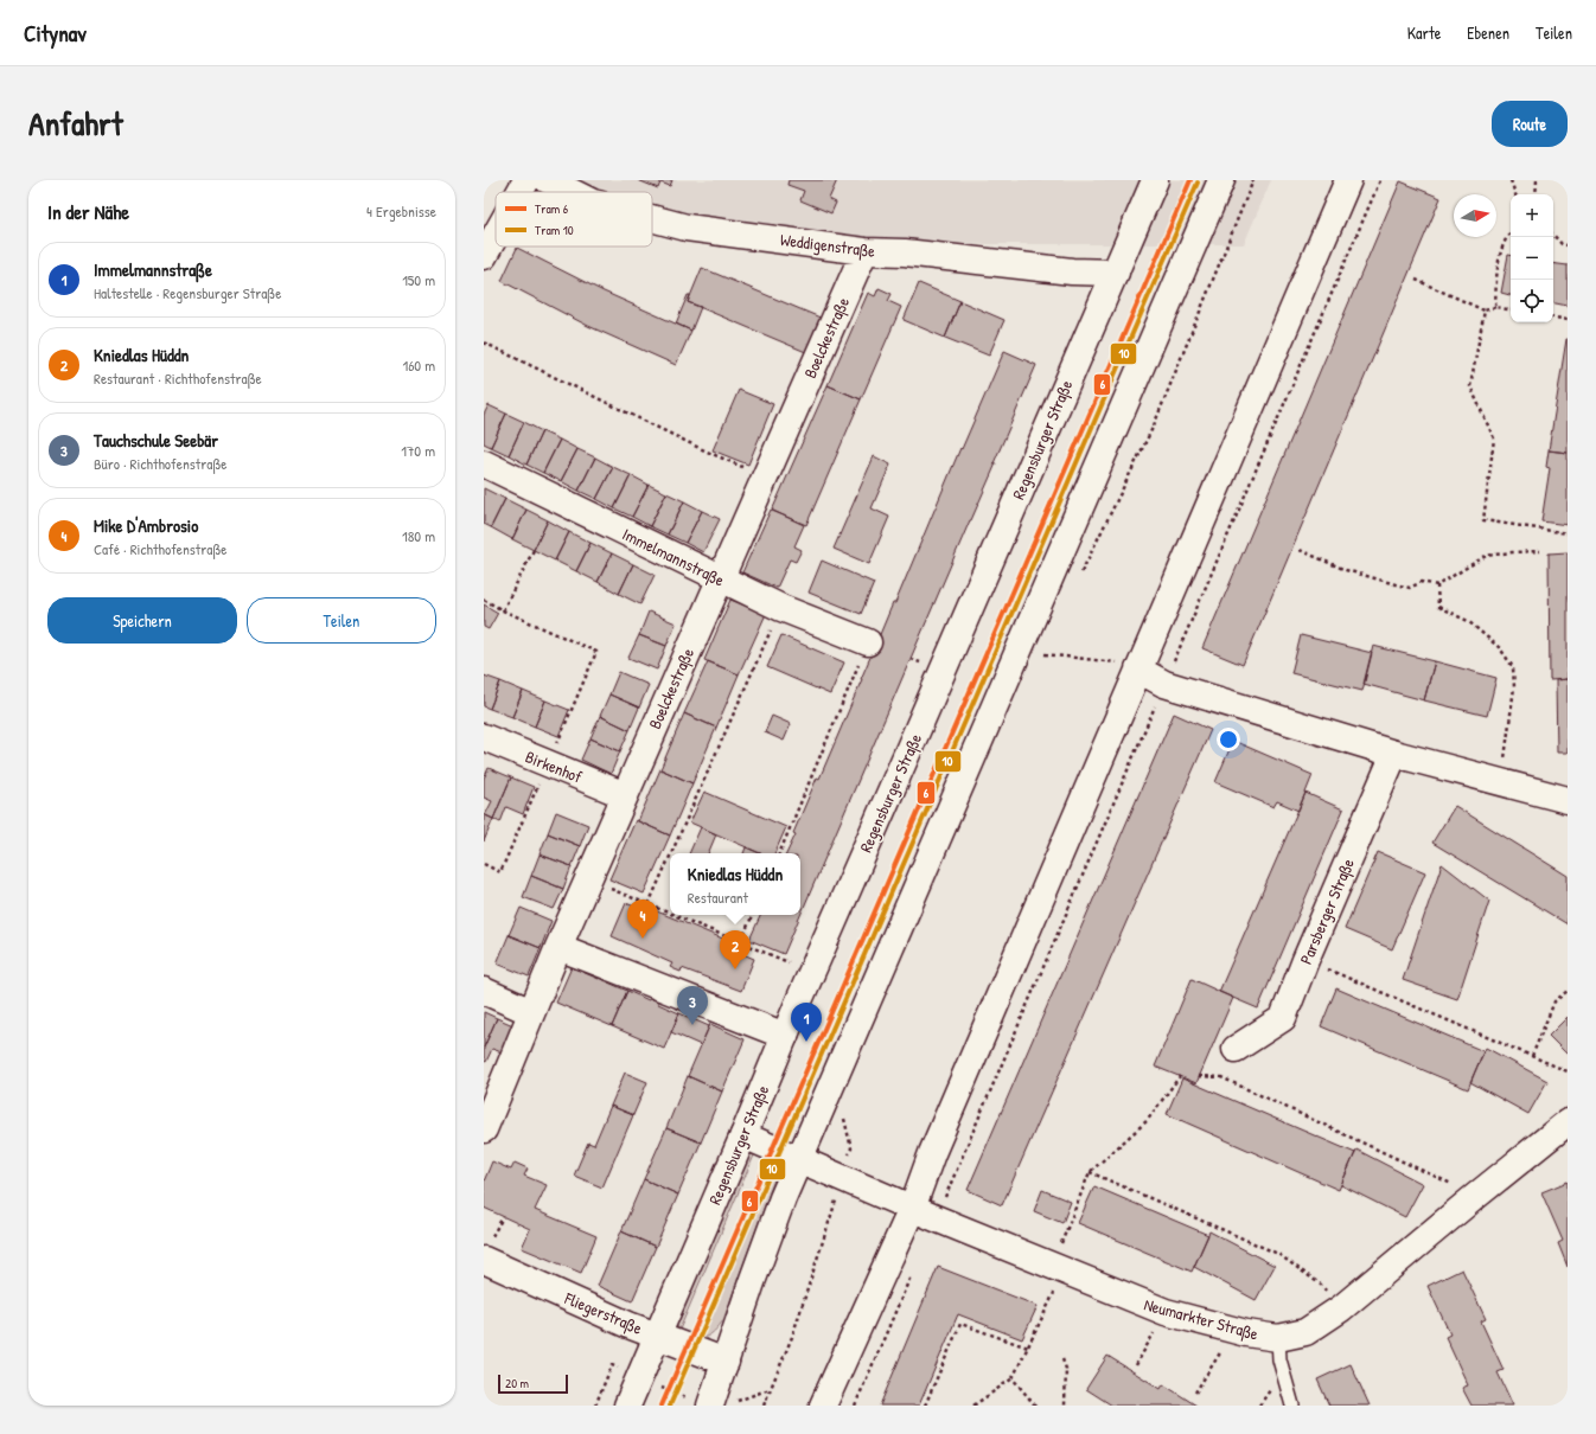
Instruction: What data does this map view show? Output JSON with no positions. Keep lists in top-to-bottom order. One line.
{"streets":{"street":["Weddigenstraße","Boelckestraße","Regensburger Straße","Immelmannstraße","Birkenhof","Parsberger Straße","Fliegerstraße","Neumarkter Straße"]},"crossings":[["Weddigenstraße","Boelckestraße"],["Weddigenstraße","Regensburger Straße"],["Boelckestraße","Immelmannstraße"],["Boelckestraße","Birkenhof"],["Regensburger Straße","Fliegerstraße"],["Regensburger Straße","Neumarkter Straße"]],"lines":["tram line 6","tram line 10"],"legend":["Tram 6","Tram 10"],"scale_bar":"20 m","north":"right","page":{"header":"Citynav","nav":["Karte","Ebenen","Teilen"],"title":"Anfahrt","buttons":["Route",["Speichern","Teilen"]],"heading":["In der Nähe","4 Ergebnisse"],"map_buttons":["+","−"],"list":[{"mark":"1","name":"Immelmannstraße","note":"Haltestelle · Regensburger Straße","value":"150 m"},{"mark":"2","name":"Kniedlas Hüddn","note":"Restaurant · Richthofenstraße","value":"160 m"},{"mark":"3","name":"Tauchschule Seebär","note":"Büro · Richthofenstraße","value":"170 m"},{"mark":"4","name":"Mike D'Ambrosio","note":"Café · Richthofenstraße","value":"180 m"}],"popup":["Kniedlas Hüddn","Restaurant"],"pins":["4","2","3","1"],"scale":"20 m"}}
